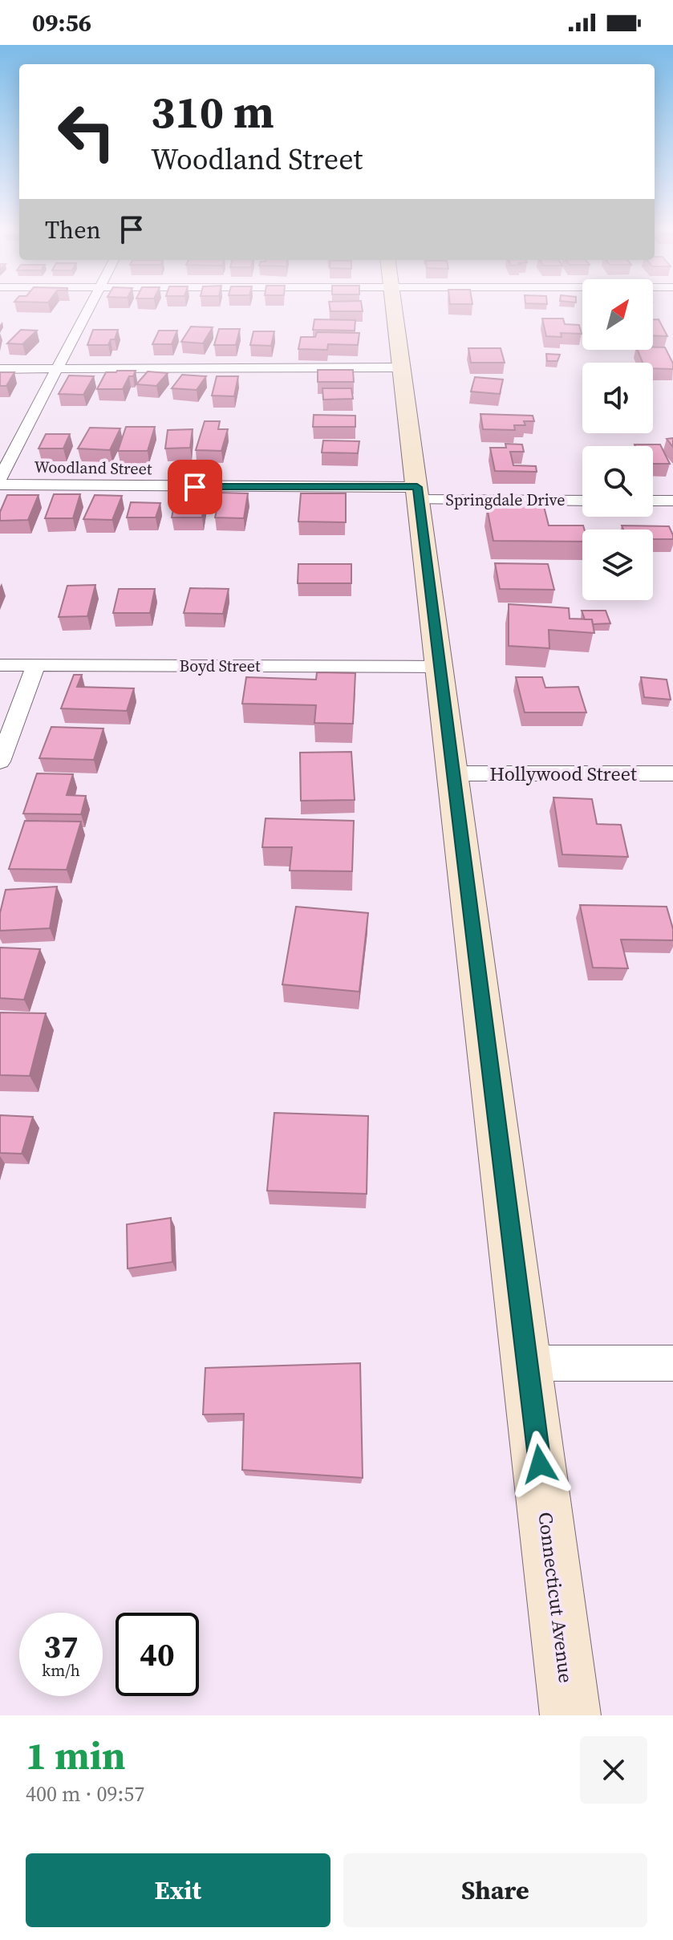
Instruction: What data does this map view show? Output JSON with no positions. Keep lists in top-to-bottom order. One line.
{"streets":{"street":["Woodland Street","Springdale Drive","Boyd Street","Hollywood Street","Connecticut Avenue"]},"crossings":[["Woodland Street","Springdale Drive"],["Woodland Street","Connecticut Avenue"],["Springdale Drive","Connecticut Avenue"],["Boyd Street","Connecticut Avenue"],["Hollywood Street","Connecticut Avenue"]],"north":"top right","page":{"status":"09:56","turn":["310 m","Woodland Street"],"then":"Then","speed":"37 km/h","limit":"40","heading":["1 min","400 m · 09:57"],"buttons":["Exit","Share"]}}
